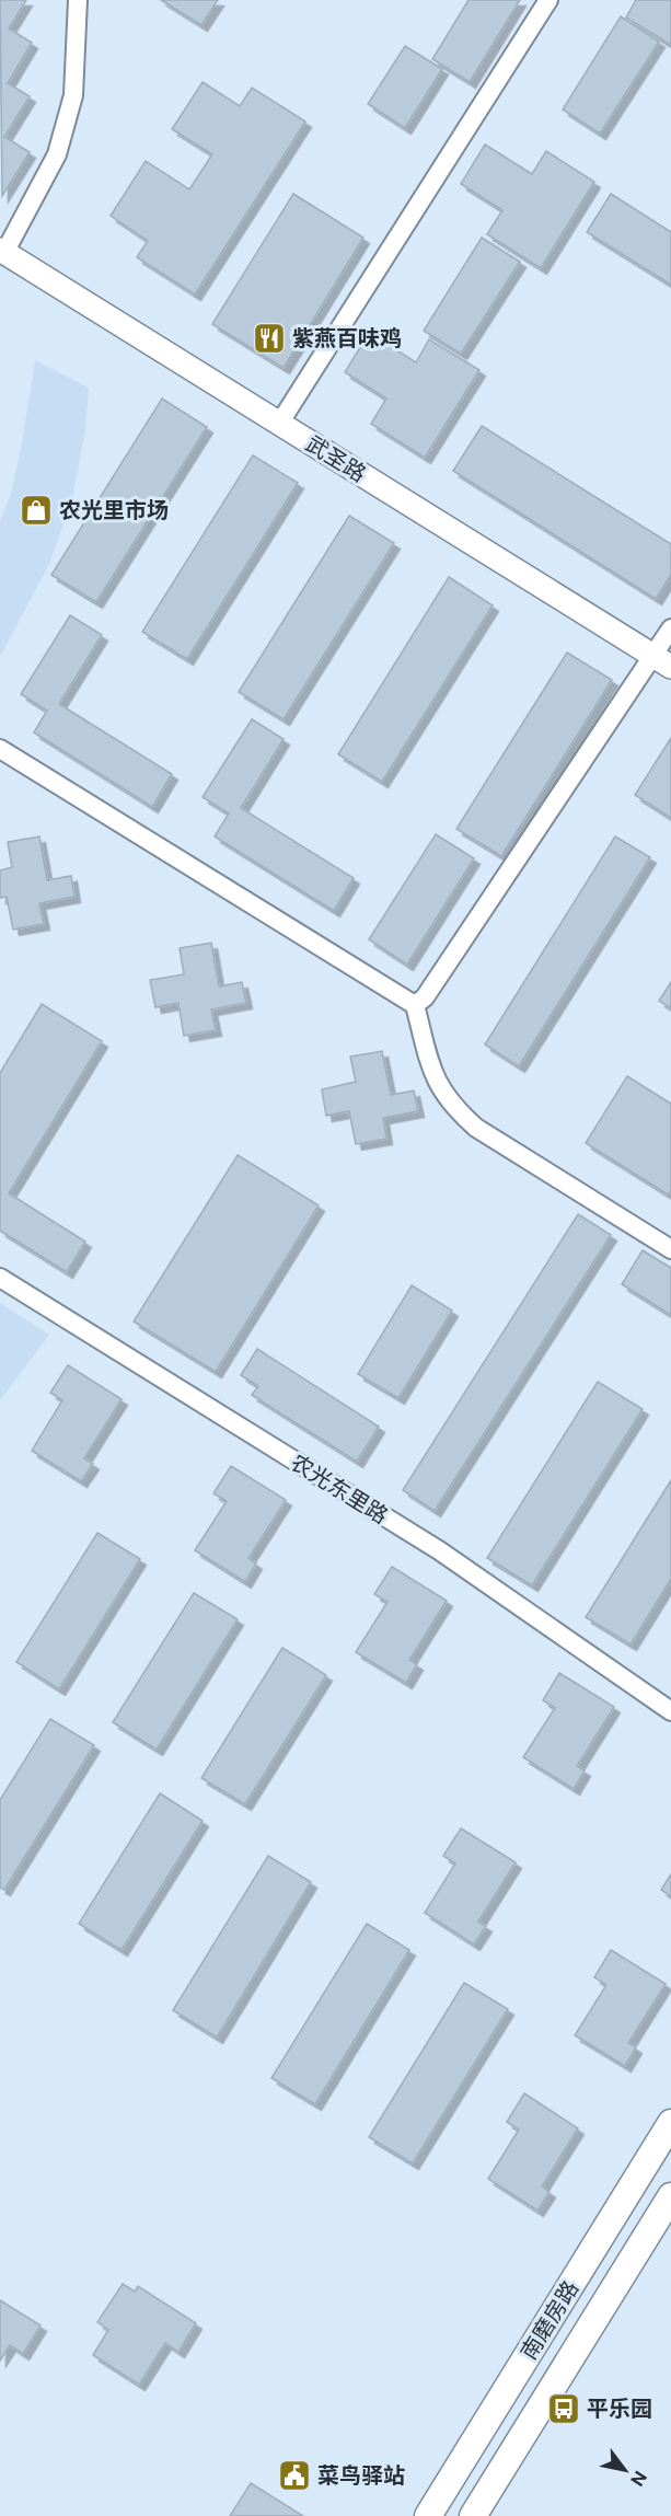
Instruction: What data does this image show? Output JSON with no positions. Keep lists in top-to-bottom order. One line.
{"streets":{"main road":["南磨房路"],"street":["武圣路","农光东里路"]},"places":{"restaurant":["紫燕百味鸡"],"shop":["农光里市场"],"bus stop":["平乐园"],"public building":["菜鸟驿站"]},"north":"bottom right"}
